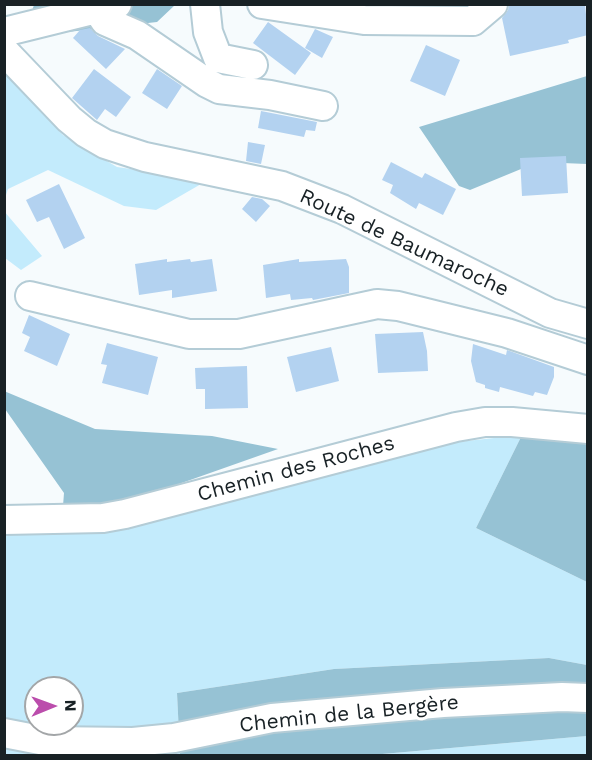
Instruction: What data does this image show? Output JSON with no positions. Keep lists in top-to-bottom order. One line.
{"streets":{"street":["Route de Baumaroche","Chemin des Roches","Chemin de la Bergère"]},"north":"right"}
